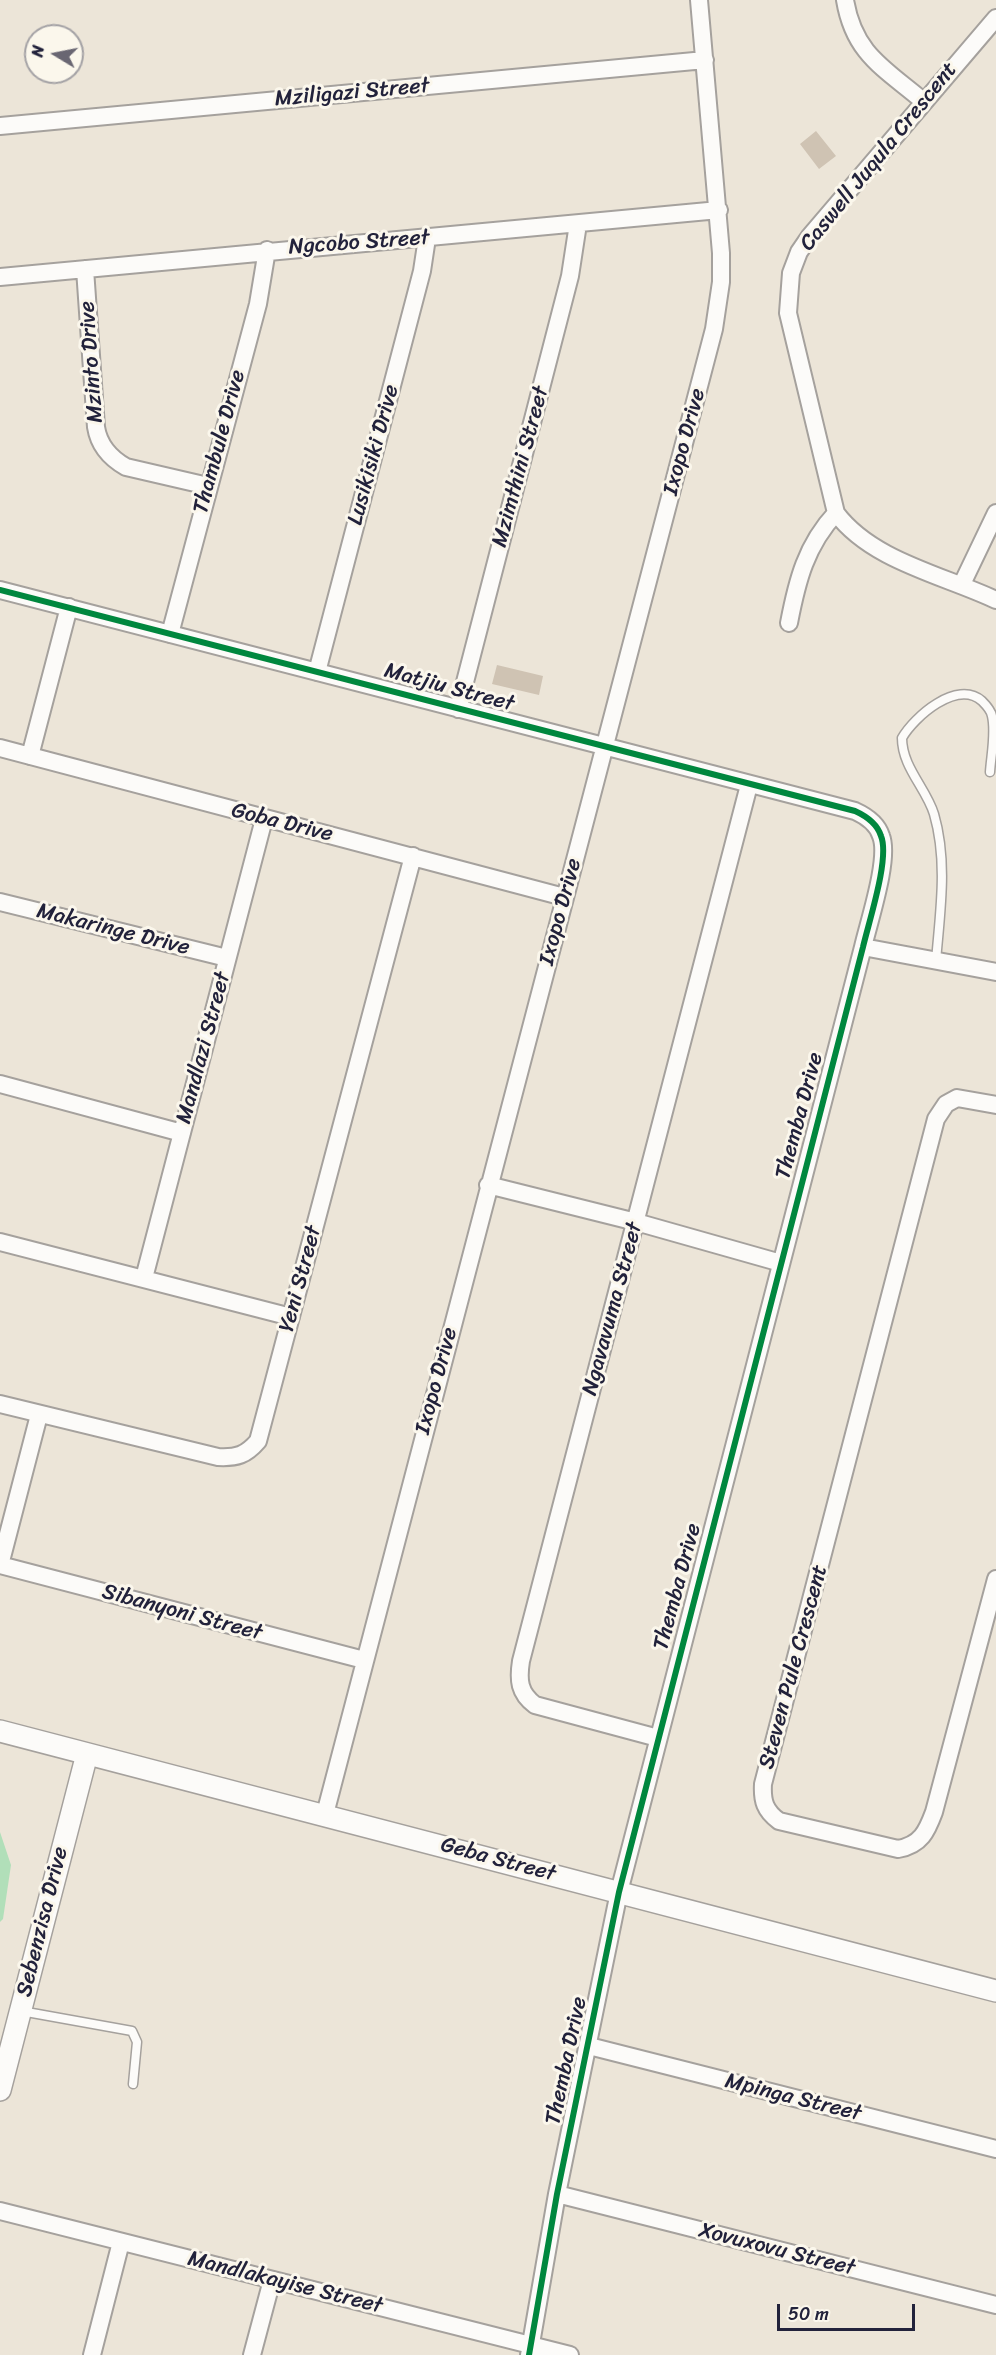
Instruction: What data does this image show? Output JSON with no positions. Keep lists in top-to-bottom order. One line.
{"streets":{"street":["Mziligazi Street","Caswell Juqula Crescent","Ngcobo Street","Mzinto Drive","Thambule Drive","Ixopo Drive","Lusikisiki Drive","Mzimthini Street","Matjiu Street","Goba Drive","Makaringe Drive","Mandlazi Street","Themba Drive","Yeni Street","Ngavavuma Street","Sibanyoni Street","Steven Pule Crescent","Geba Street","Sebenzisa Drive","Mpinga Street","Xovuxovu Street","Mandlakayise Street"]},"crossings":[["Mziligazi Street","Ixopo Drive"],["Ngcobo Street","Mzinto Drive"],["Ngcobo Street","Thambule Drive"],["Ngcobo Street","Ixopo Drive"],["Ngcobo Street","Lusikisiki Drive"],["Ngcobo Street","Mzimthini Street"],["Mzinto Drive","Thambule Drive"],["Thambule Drive","Matjiu Street"],["Ixopo Drive","Matjiu Street"],["Ixopo Drive","Goba Drive"],["Ixopo Drive","Sibanyoni Street"],["Ixopo Drive","Geba Street"],["Lusikisiki Drive","Matjiu Street"],["Mzimthini Street","Matjiu Street"],["Matjiu Street","Themba Drive"],["Matjiu Street","Ngavavuma Street"],["Goba Drive","Mandlazi Street"],["Goba Drive","Yeni Street"],["Makaringe Drive","Mandlazi Street"],["Themba Drive","Ngavavuma Street"],["Themba Drive","Geba Street"],["Themba Drive","Mpinga Street"],["Themba Drive","Xovuxovu Street"],["Themba Drive","Mandlakayise Street"],["Geba Street","Sebenzisa Drive"]],"scale_bar":"50 m","north":"left"}
